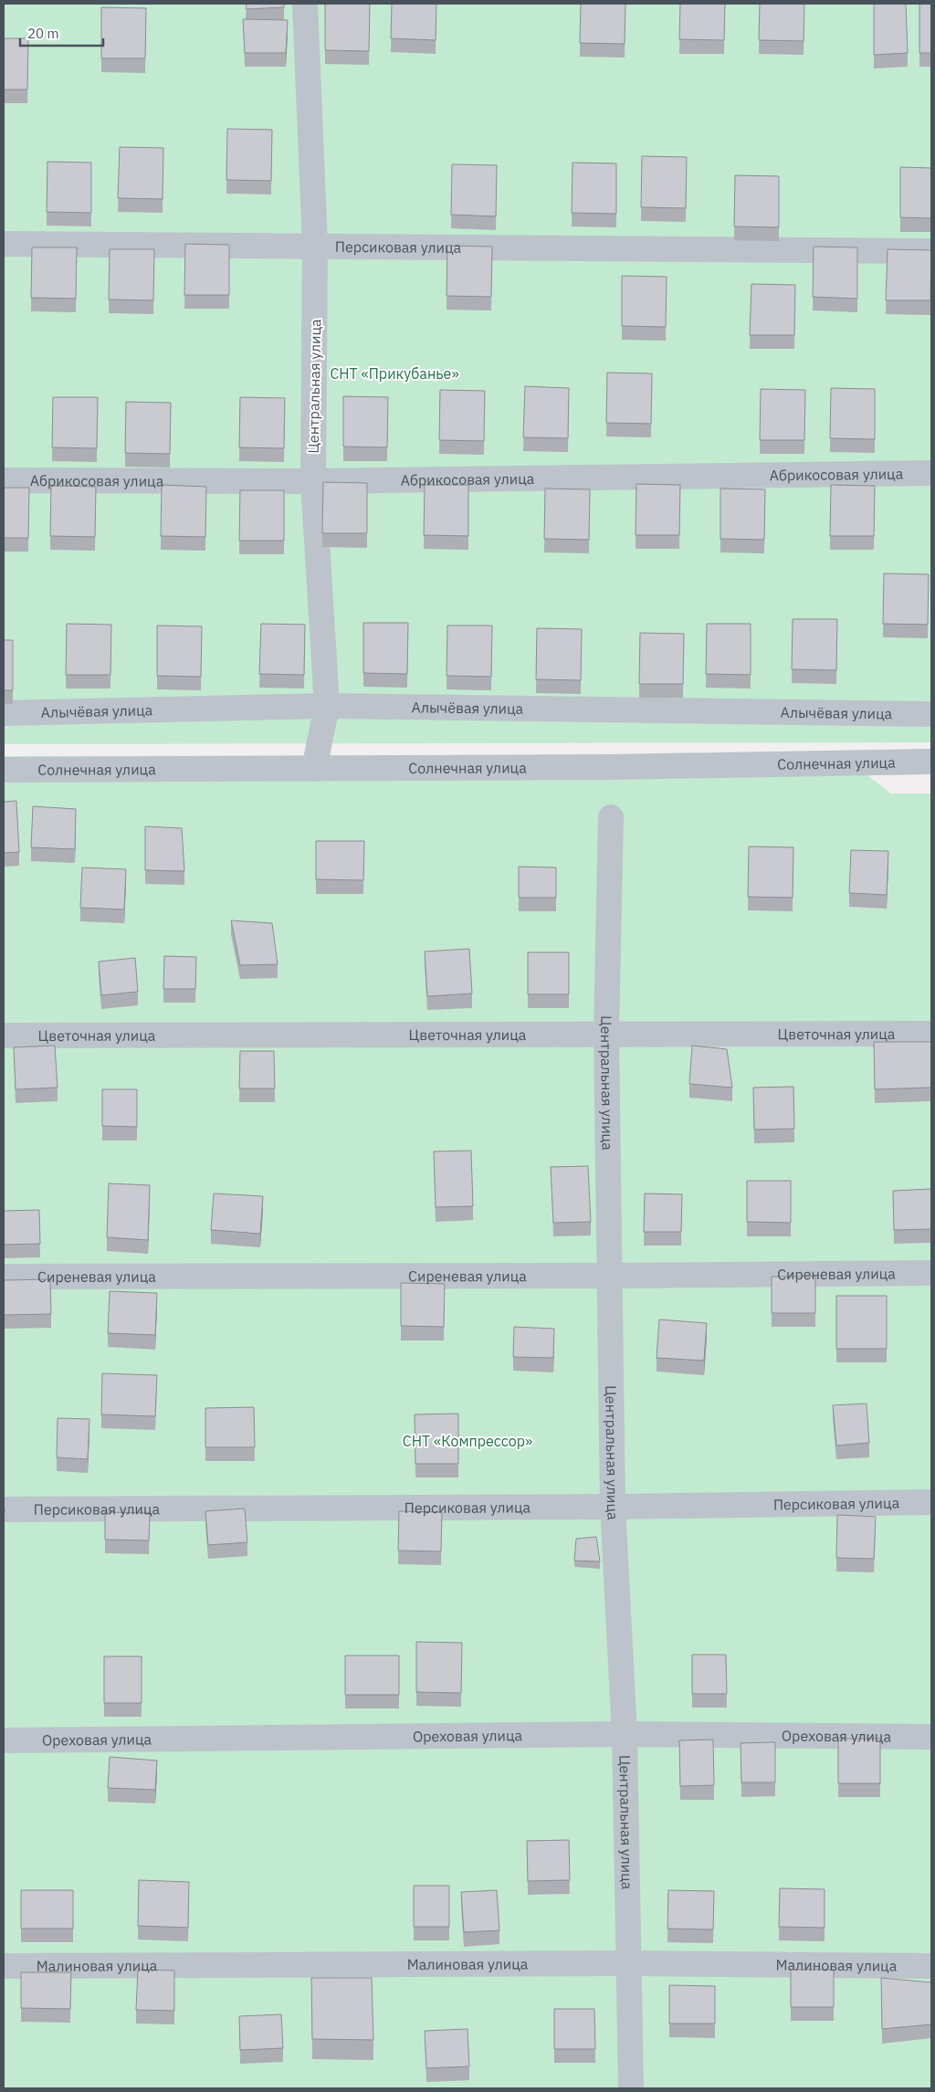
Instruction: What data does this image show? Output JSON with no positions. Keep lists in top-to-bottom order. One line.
{"streets":{"street":["Персиковая улица","Центральная улица","Абрикосовая улица","Алычёвая улица","Солнечная улица","Цветочная улица","Сиреневая улица","Ореховая улица","Малиновая улица"]},"crossings":[["Персиковая улица","Центральная улица"],["Центральная улица","Абрикосовая улица"],["Центральная улица","Алычёвая улица"],["Центральная улица","Солнечная улица"],["Центральная улица","Цветочная улица"],["Центральная улица","Сиреневая улица"],["Центральная улица","Ореховая улица"],["Центральная улица","Малиновая улица"]],"parks":["СНТ «Прикубанье»","СНТ «Компрессор»"],"scale_bar":"20 m"}
